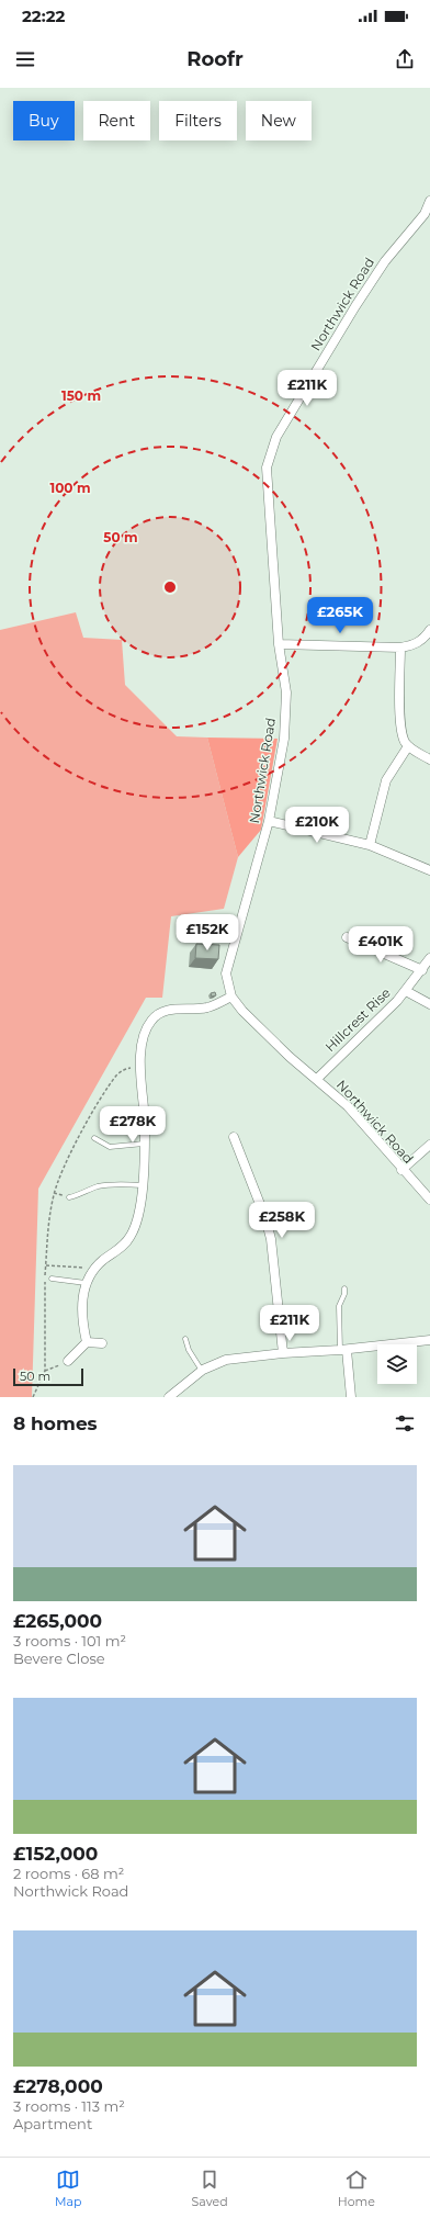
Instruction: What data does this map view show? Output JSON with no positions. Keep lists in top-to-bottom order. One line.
{"streets":{"street":["Northwick Road","Hillcrest Rise"]},"crossings":[["Northwick Road","Hillcrest Rise"]],"scale_bar":"50 m","page":{"status":"22:22","header":"Roofr","chip":["Buy","Rent","Filters","New"],"price":["£211K","£265K","£210K","£152K","£401K","£278K","£258K","£211K"],"scale":"50 m","heading":"8 homes","list":[{"name":"£265,000","note":"3 rooms · 101 m² · Bevere Close"},{"name":"£152,000","note":"2 rooms · 68 m² · Northwick Road"},{"name":"£278,000","note":"3 rooms · 113 m² · Apartment"}],"tabs":["Map","Saved","Home"]},"rings":["150 m","100 m","50 m"]}
